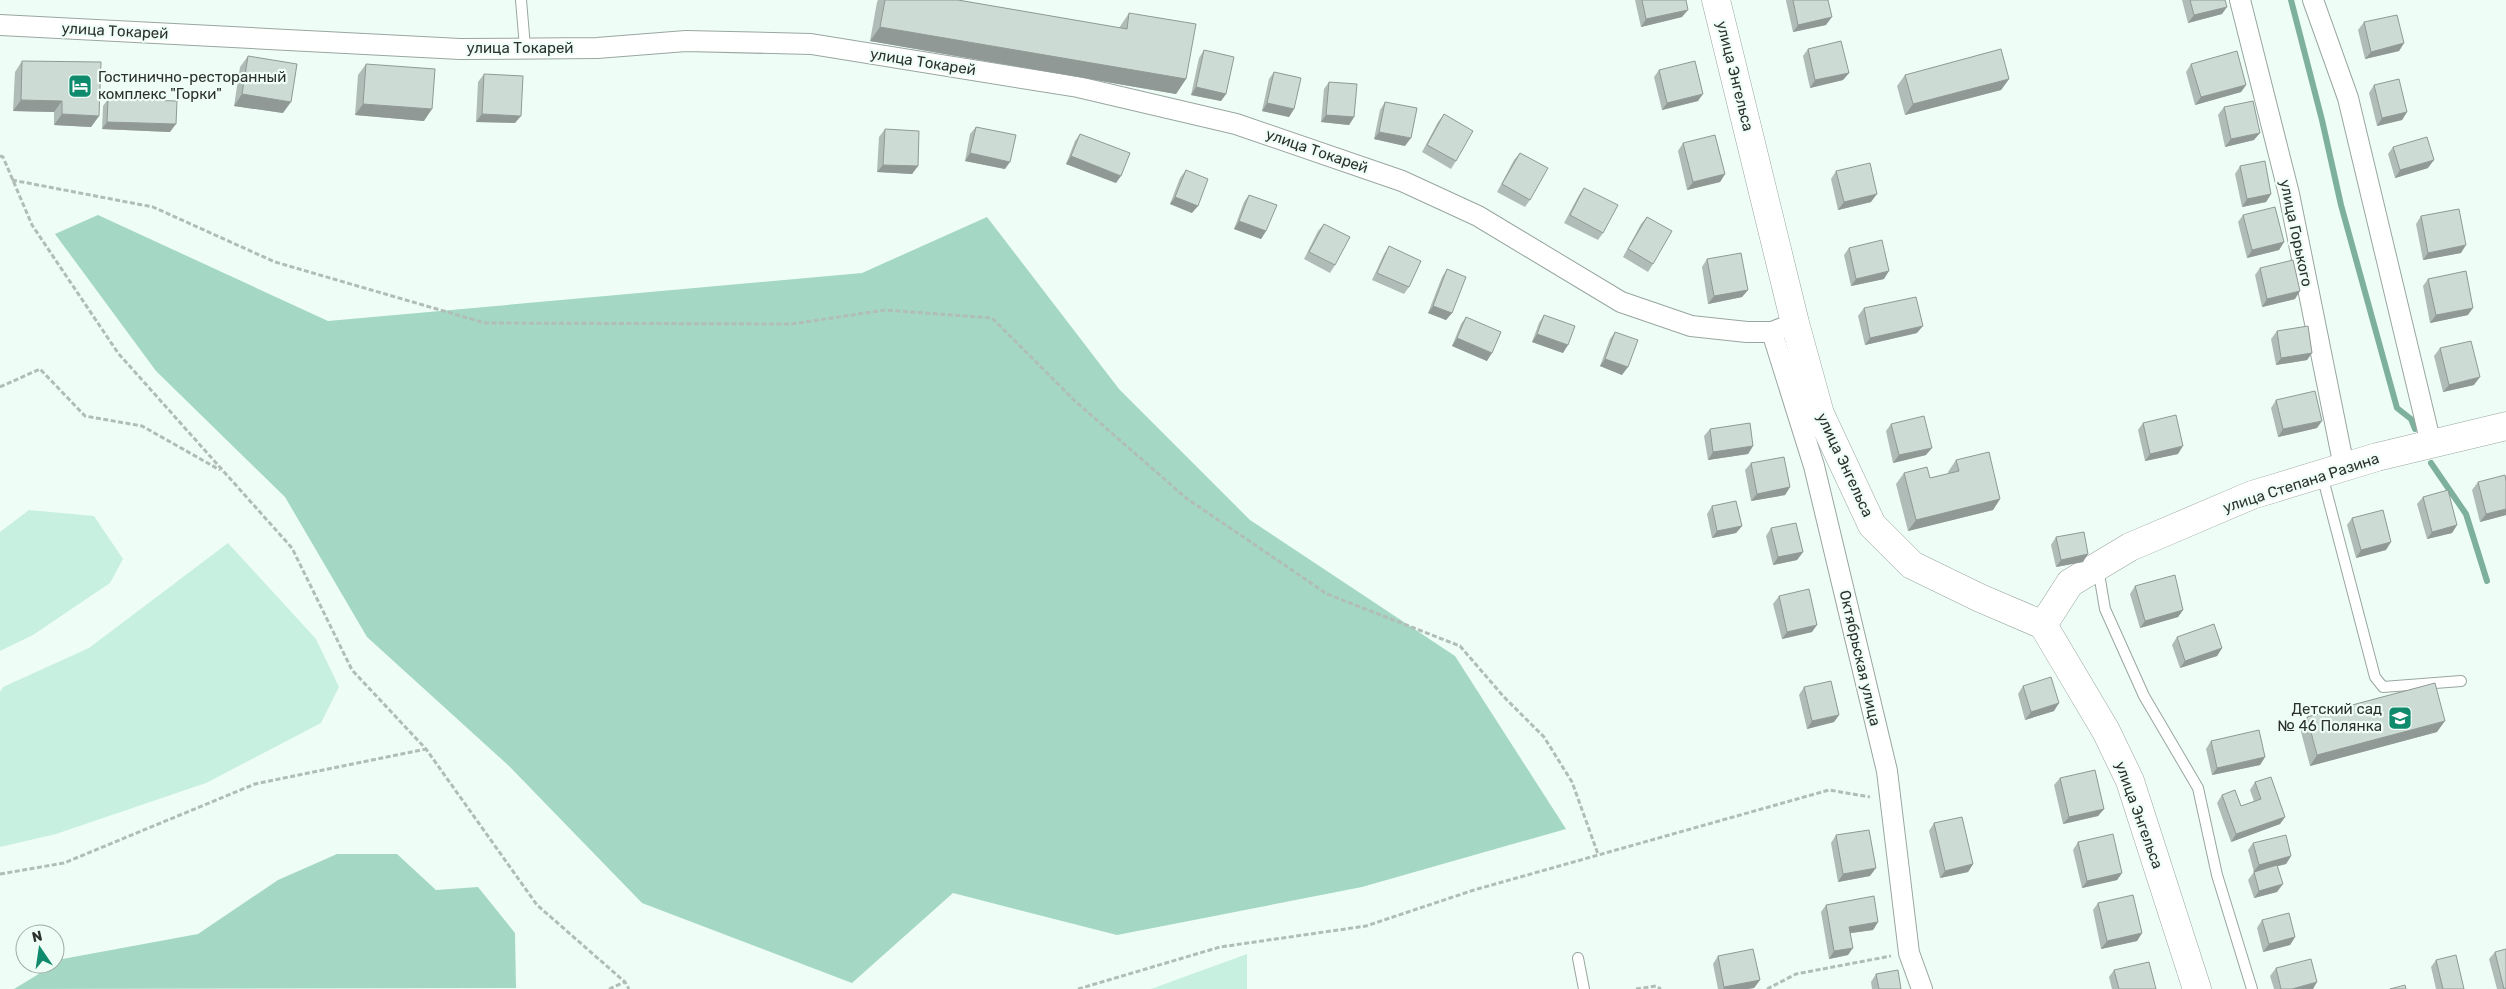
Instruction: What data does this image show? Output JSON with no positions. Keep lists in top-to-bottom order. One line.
{"streets":{"street":["улица Токарей","улица Энгельса","улица Горького","улица Степана Разина","Октябрьская улица"]},"crossings":[["улица Токарей","улица Энгельса"],["улица Энгельса","улица Степана Разина"],["улица Энгельса","Октябрьская улица"],["улица Горького","улица Степана Разина"]],"places":{"hotel":["Гостинично-ресторанный комплекс \"Горки\""],"school or university":["Детский сад № 46 Полянка"]},"north":"top"}
